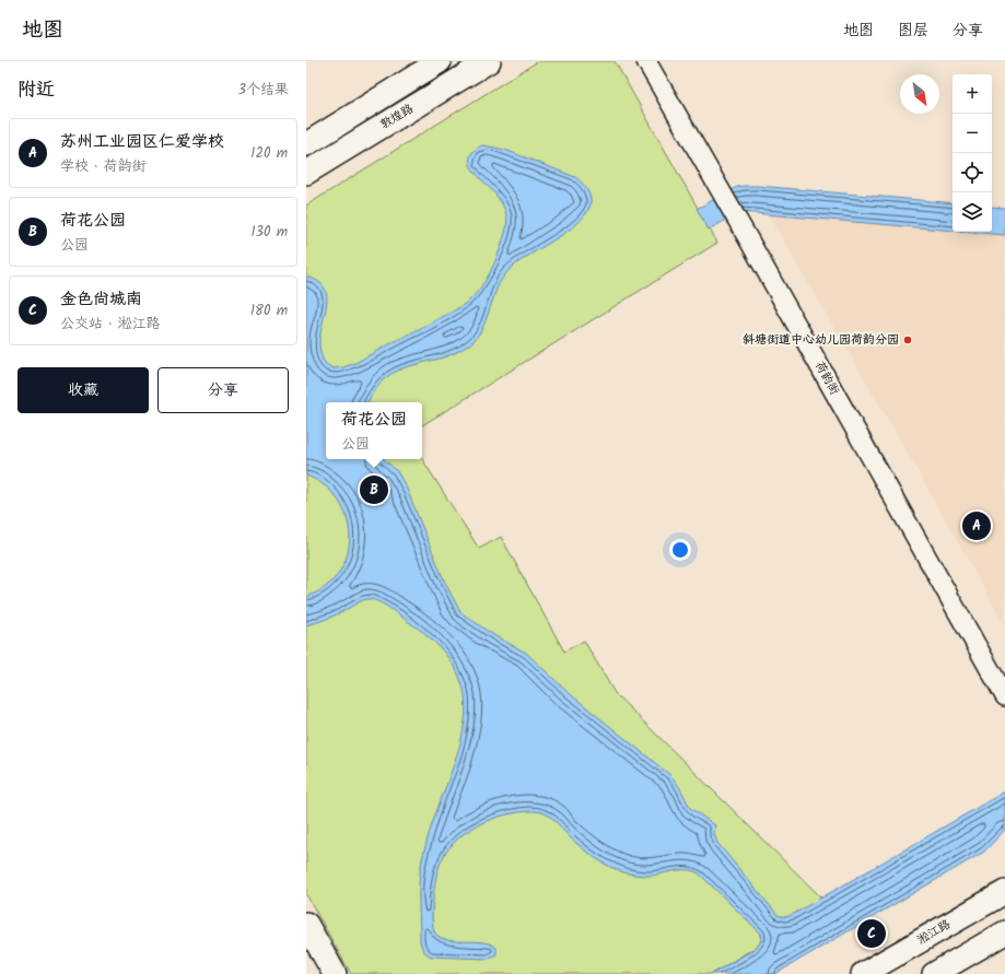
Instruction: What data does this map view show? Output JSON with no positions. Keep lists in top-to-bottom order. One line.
{"streets":{"main road":["敦煌路","淞江路"],"street":["荷韵街"]},"places":["斜塘街道中心幼儿园荷韵分园"],"north":"bottom right","page":{"header":"地图","nav":["地图","图层","分享"],"heading":["附近","3个结果"],"map_buttons":["+","−"],"list":[{"mark":"A","name":"苏州工业园区仁爱学校","note":"学校 · 荷韵街","value":"120 m"},{"mark":"B","name":"荷花公园","note":"公园","value":"130 m"},{"mark":"C","name":"金色尚城南","note":"公交站 · 淞江路","value":"180 m"}],"buttons":["收藏","分享"],"popup":["荷花公园","公园"],"pins":["B","A","C"]}}
